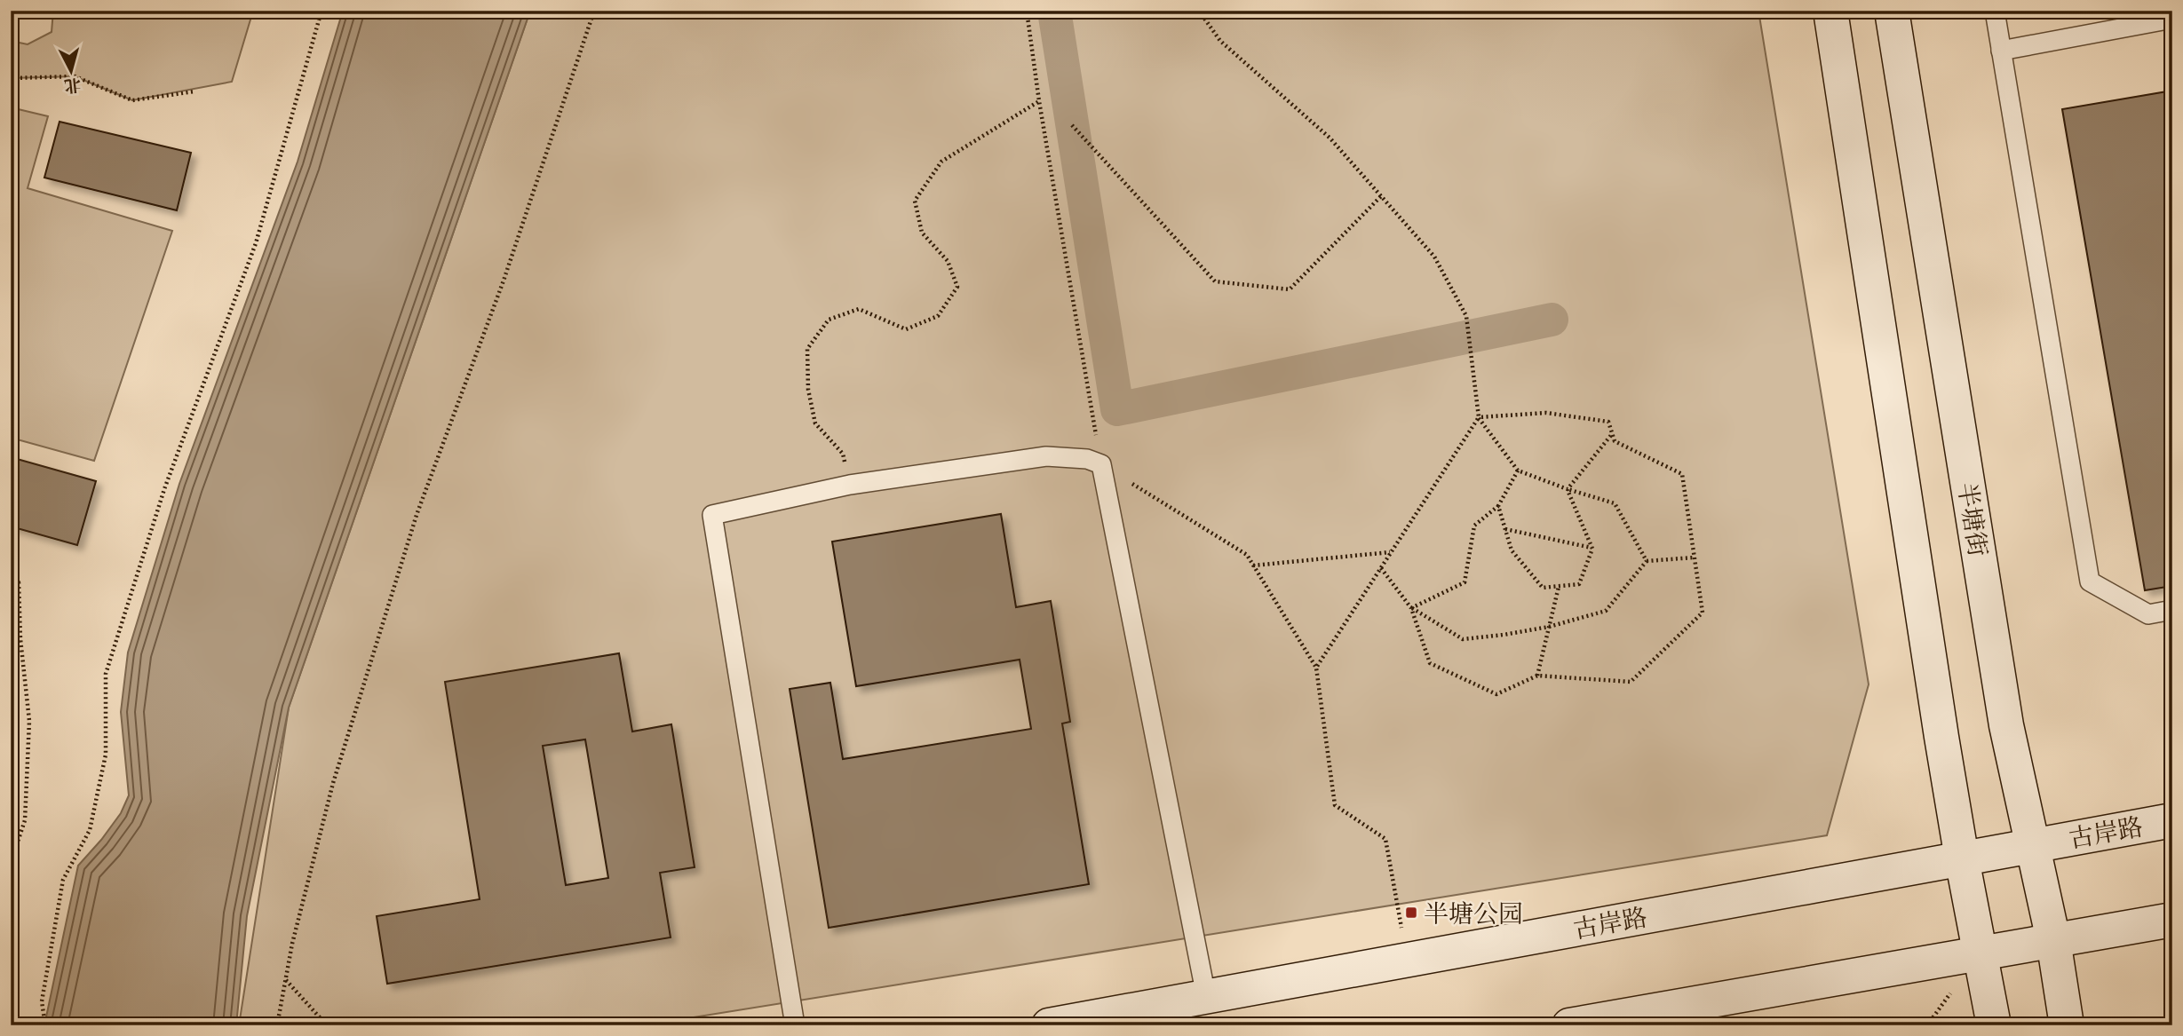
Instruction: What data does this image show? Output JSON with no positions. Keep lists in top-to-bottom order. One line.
{"streets":{"main road":["半塘街","古岸路"]},"crossings":[["半塘街","古岸路"]],"places":{"transit":["半塘公园"]},"north":"bottom"}
